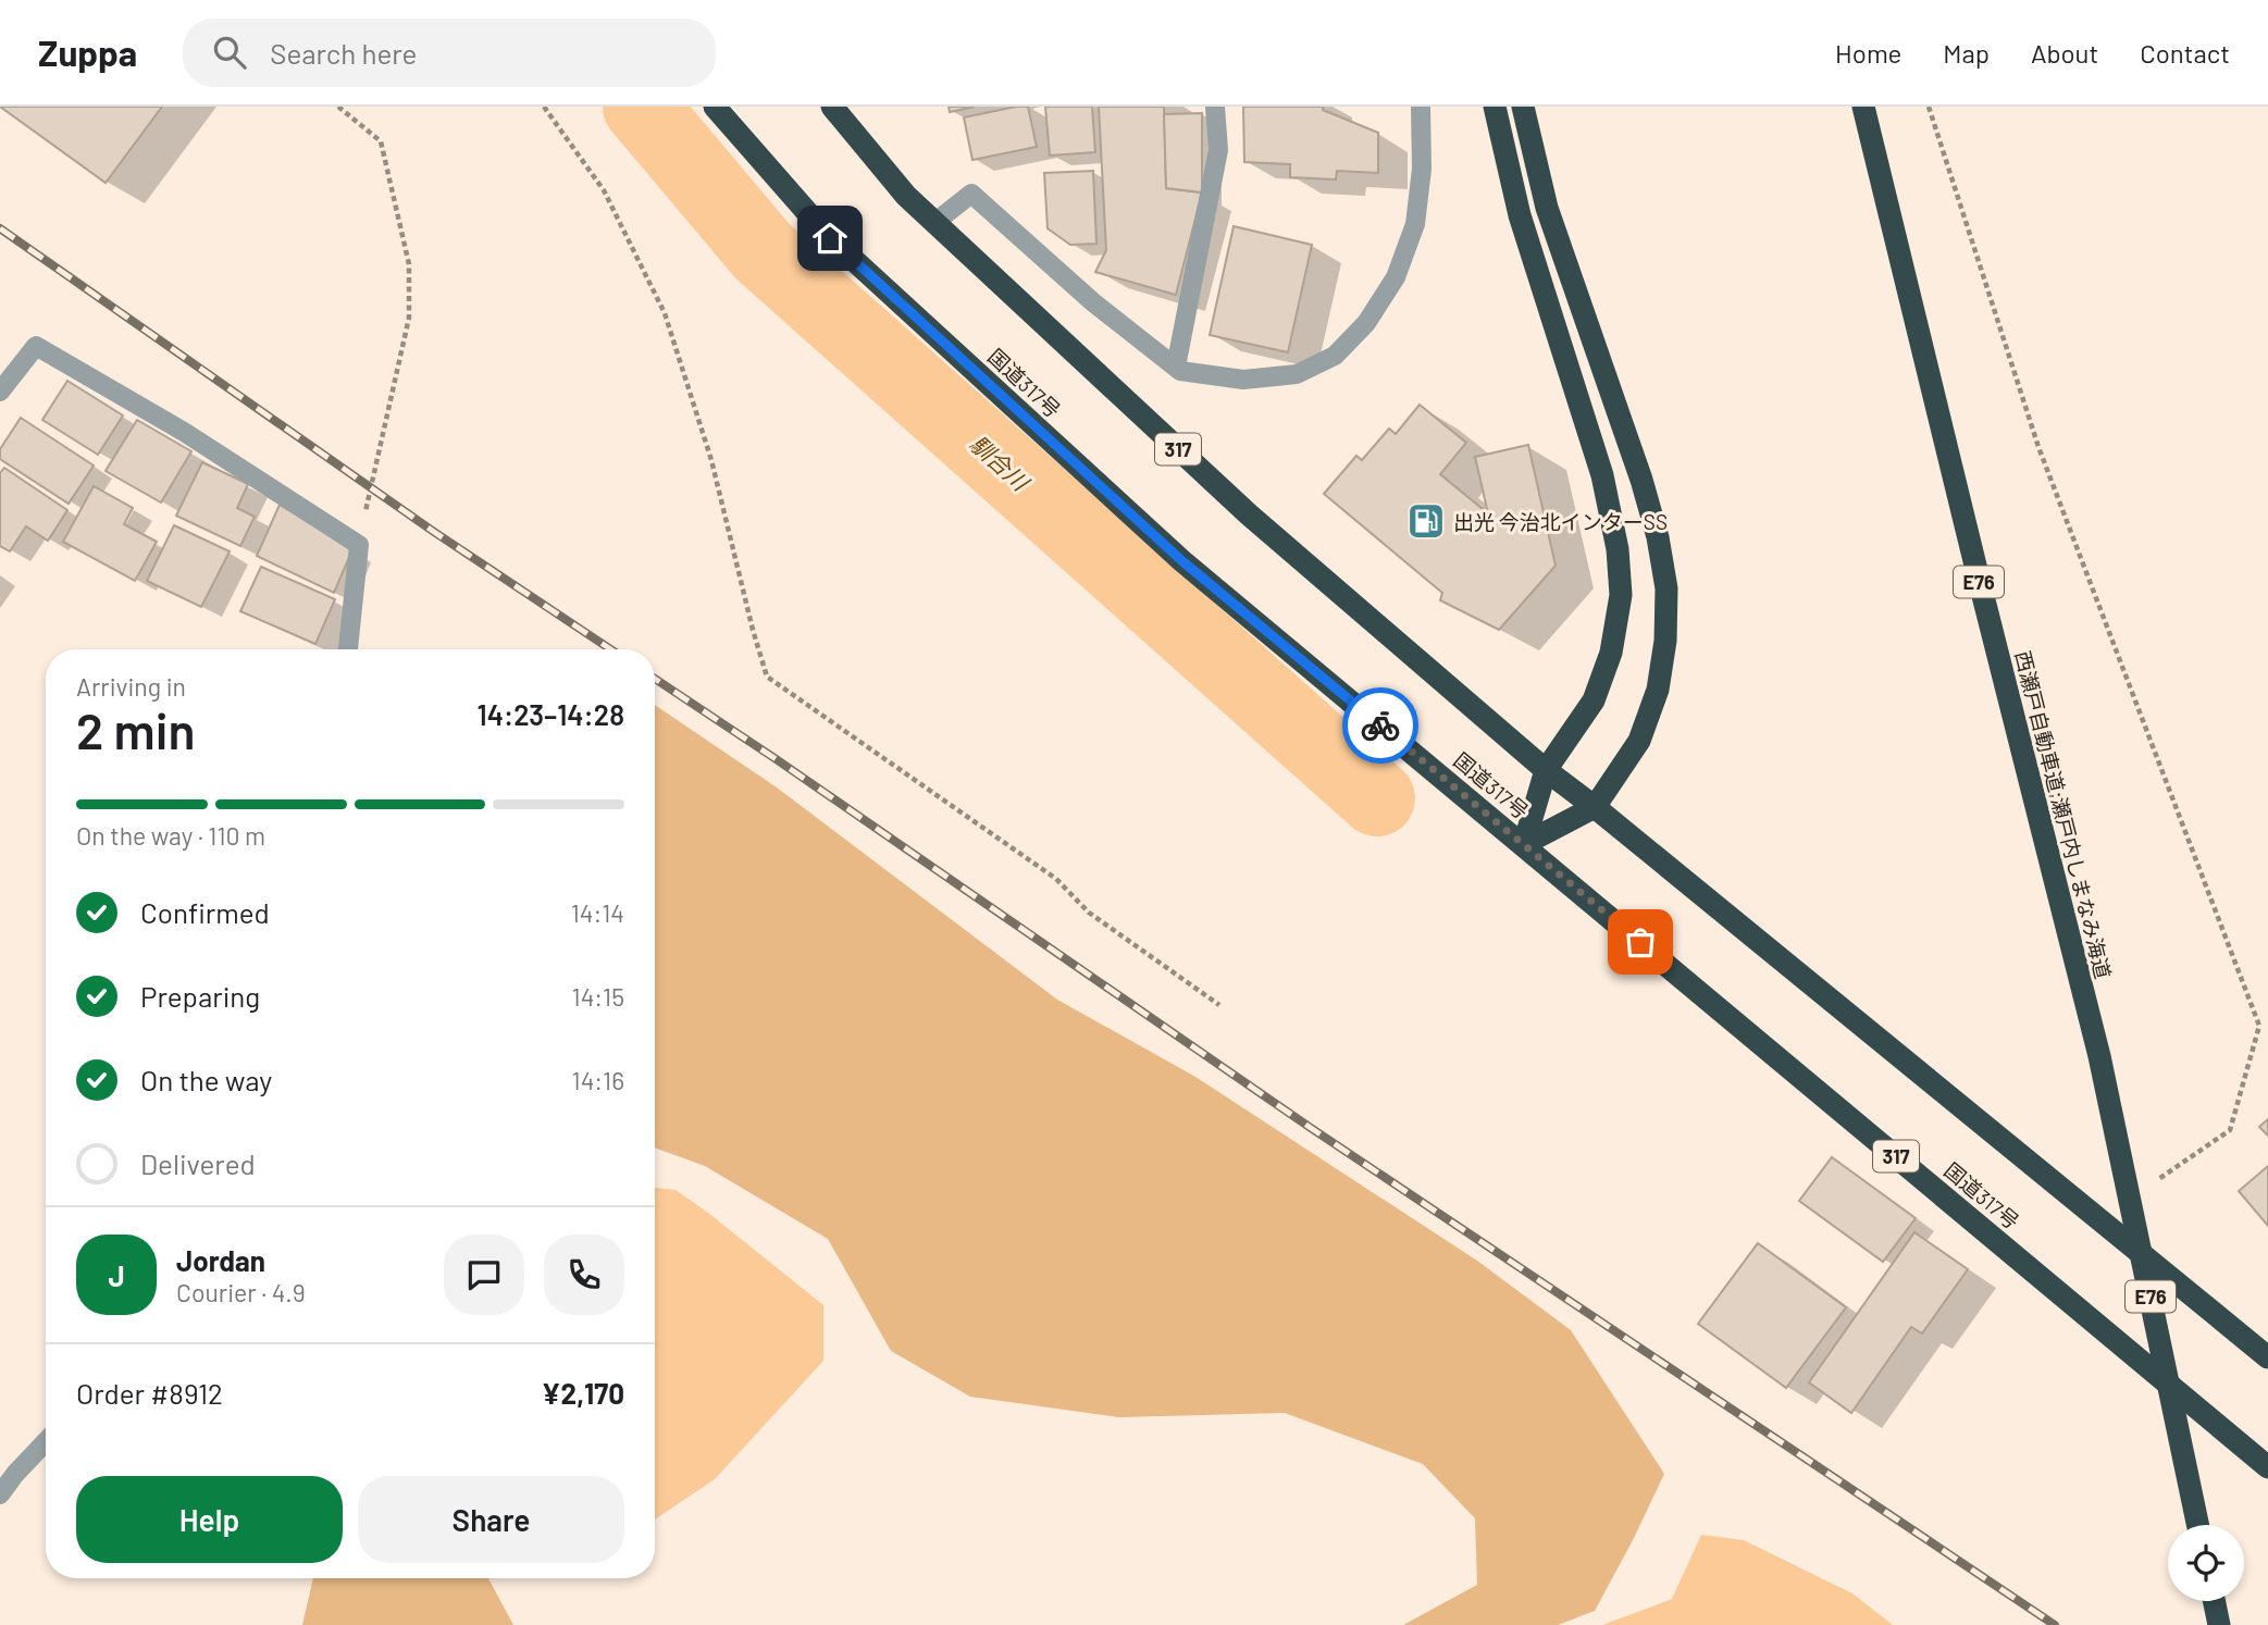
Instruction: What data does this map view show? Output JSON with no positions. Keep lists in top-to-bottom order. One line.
{"streets":{"highway":["国道317号","317","E76","西瀬戸自動車道;瀬戸内しまなみ海道"]},"water":["馴合川"],"places":{"fuel station":["出光 今治北インターSS"]},"page":{"header":"Zuppa","search":"Search here","nav":["Home","Map","About","Contact"],"heading":["2 min","Arriving in","14:23–14:28"],"panel":["Jordan","Courier · 4.9","Order #8912","¥2,170"],"bar":"On the way · 110 m","list":[["Confirmed","14:14"],["Preparing","14:15"],["On the way","14:16"],"Delivered"],"round":"J","buttons":["Help","Share"]}}
